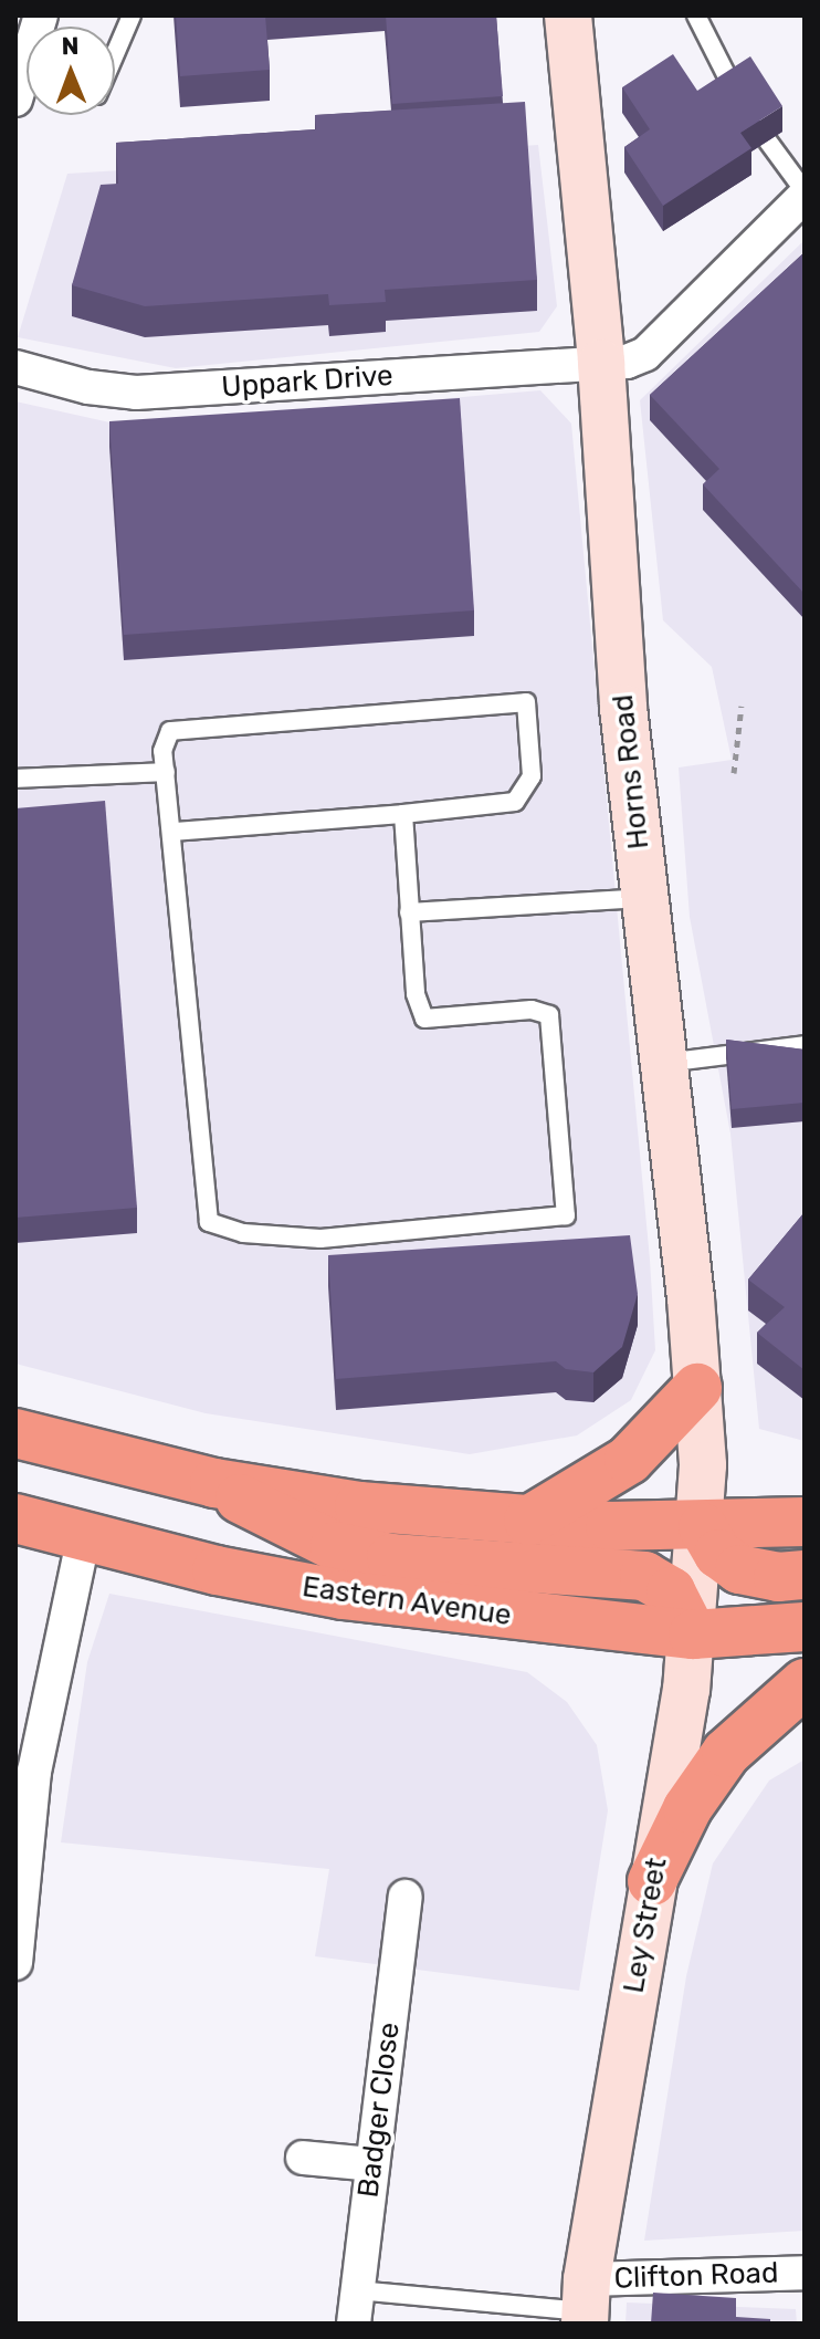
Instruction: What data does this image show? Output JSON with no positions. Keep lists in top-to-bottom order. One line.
{"streets":{"highway":["Eastern Avenue"],"street":["Uppark Drive","Horns Road","Ley Street","Badger Close","Clifton Road"]},"crossings":[["Uppark Drive","Horns Road"],["Horns Road","Ley Street"],["Eastern Avenue","Ley Street"],["Ley Street","Clifton Road"]],"north":"top"}
